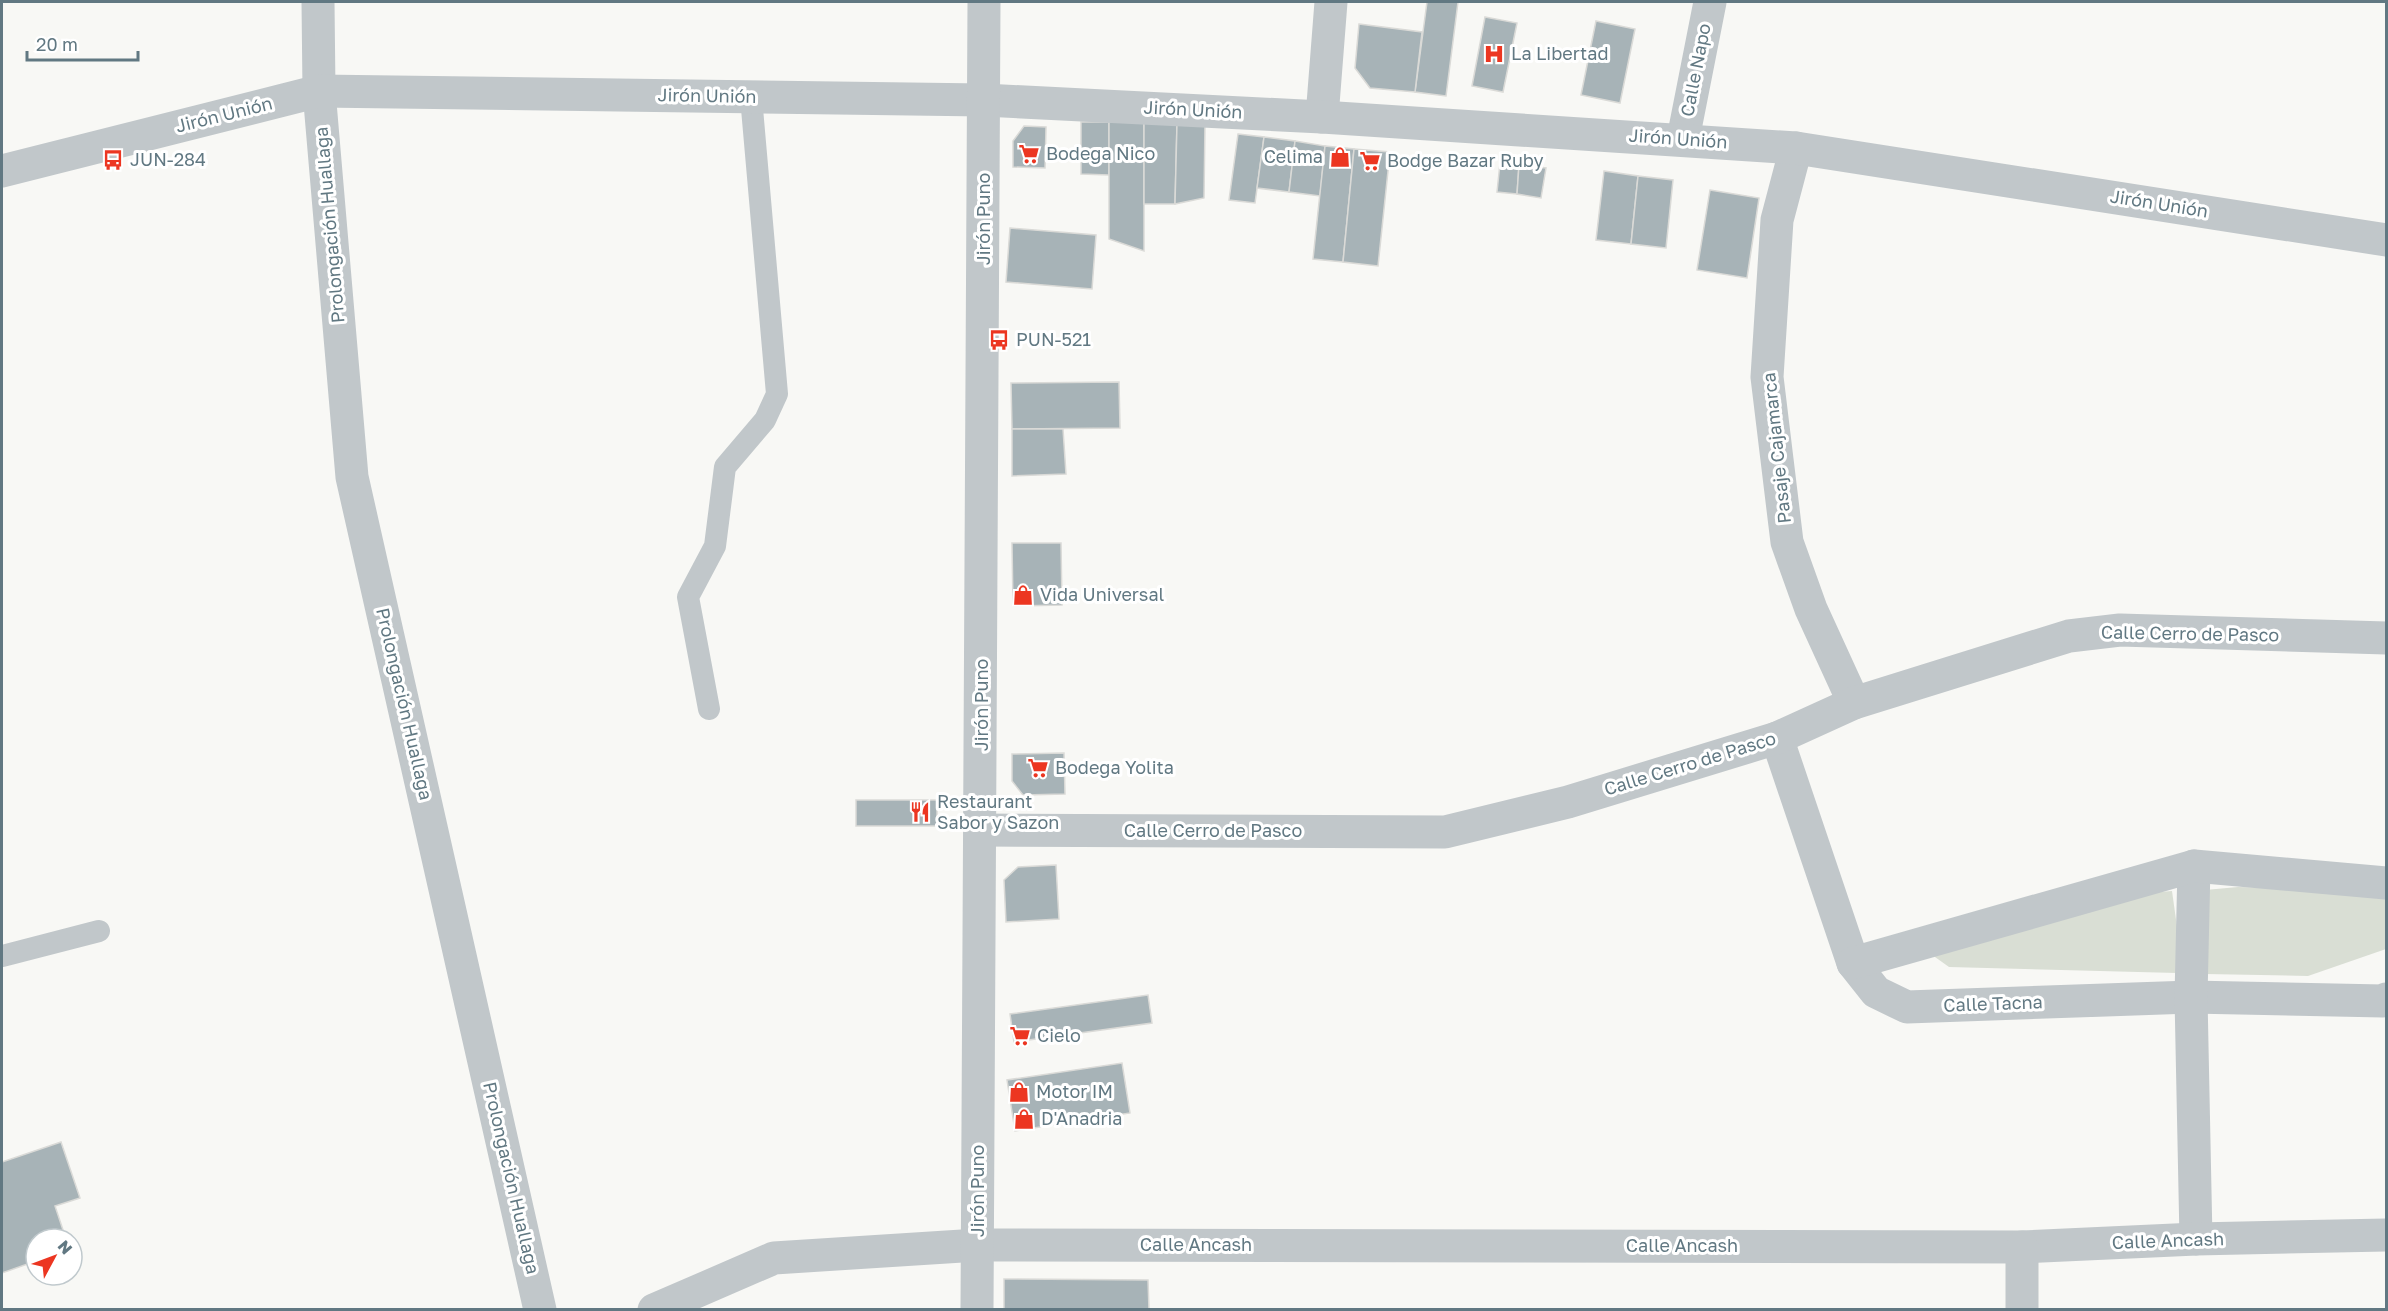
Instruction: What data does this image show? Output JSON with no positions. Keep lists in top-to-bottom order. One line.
{"streets":{"street":["Calle Napo","Jirón Unión","Jirón Puno","Prolongación Huallaga","Pasaje Cajamarca","Calle Cerro de Pasco","Calle Tacna","Calle Ancash"]},"crossings":[["Calle Napo","Jirón Unión"],["Jirón Unión","Jirón Puno"],["Jirón Unión","Prolongación Huallaga"],["Jirón Unión","Pasaje Cajamarca"],["Jirón Puno","Calle Cerro de Pasco"],["Jirón Puno","Calle Ancash"],["Pasaje Cajamarca","Calle Cerro de Pasco"],["Calle Cerro de Pasco","Calle Tacna"]],"places":{"hospital":["La Libertad"],"supermarket":["Bodega Nico","Bodge Bazar Ruby","Bodega Yolita","Cielo"],"shop":["Celima","Vida Universal","Motor IM","D'Anadria"],"bus stop":["JUN-284","PUN-521"],"restaurant":["Restaurant Sabor y Sazon"]},"scale_bar":"20 m","north":"top right"}
